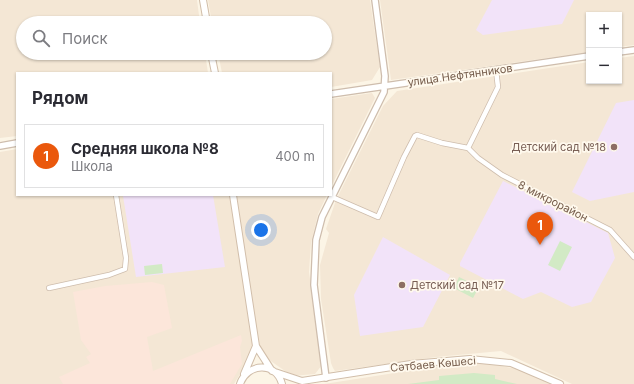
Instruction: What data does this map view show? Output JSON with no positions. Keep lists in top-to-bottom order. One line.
{"streets":{"main road":["Сәтбаев Көшесі"],"street":["улица Нефтянников","8 микрорайон"]},"places":["Детский сад №18","Детский сад №17"],"page":{"map_buttons":["+","−"],"search":"Поиск","heading":"Рядом","list":[{"mark":"1","name":"Средняя школа №8","note":"Школа","value":"400 m"}],"pins":"1"}}
